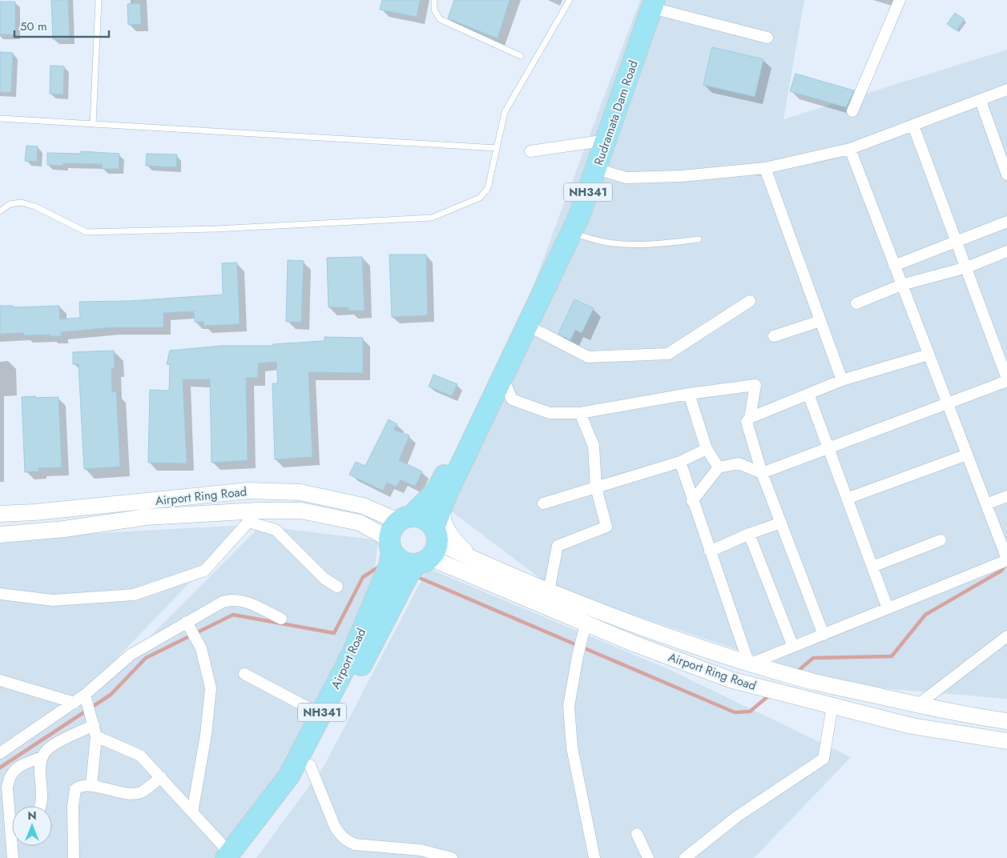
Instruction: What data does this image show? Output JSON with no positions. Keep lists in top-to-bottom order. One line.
{"streets":{"highway":["Rudramata Dam Road","NH341","Airport Road"],"main road":["Airport Ring Road"]},"crossings":[["Rudramata Dam Road","NH341"],["NH341","Airport Ring Road"],["NH341","Airport Road"],["Airport Ring Road","Airport Road"]],"scale_bar":"50 m","north":"top"}
